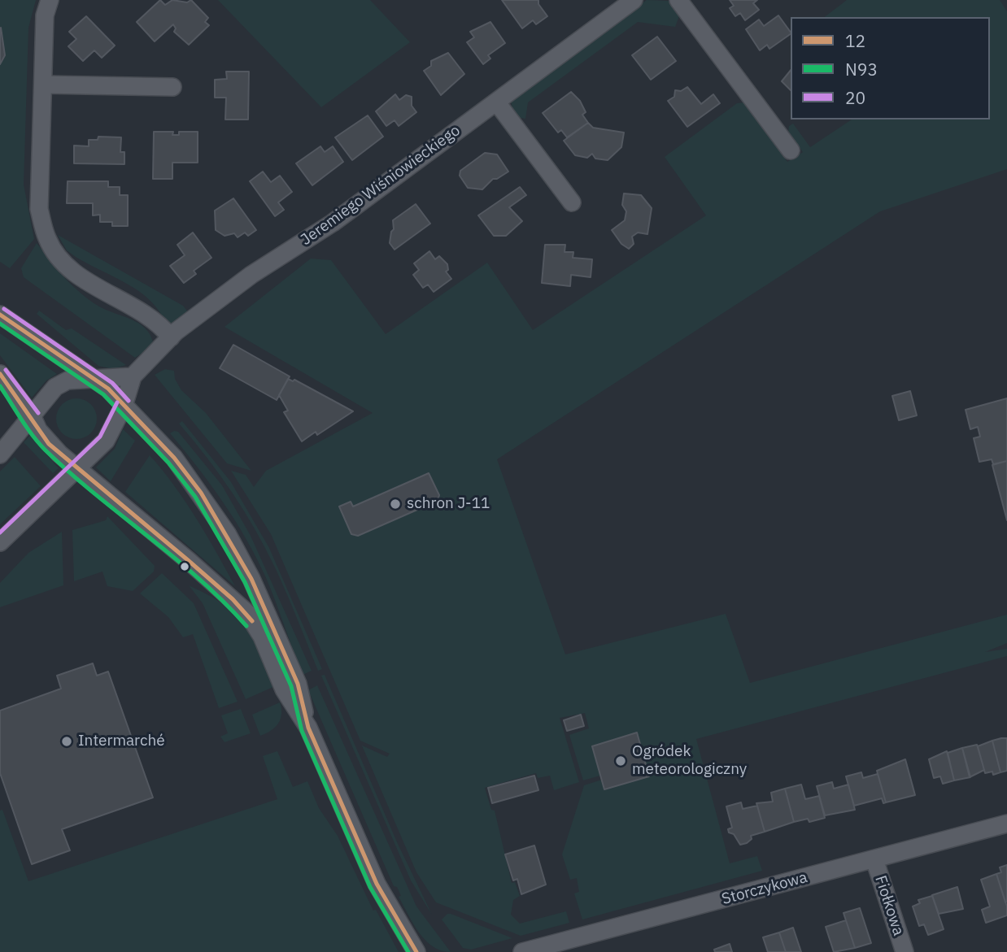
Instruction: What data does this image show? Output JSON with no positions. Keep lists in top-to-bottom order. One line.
{"streets":{"street":["Jeremiego Wiśniowieckiego","Storczykowa","Fiołkowa"]},"crossings":[["Storczykowa","Fiołkowa"]],"places":["schron J-11","Intermarché","Ogródek meteorologiczny"],"lines":["transit line 20","transit line 12","transit line N93"],"legend":["12","N93","20"]}
